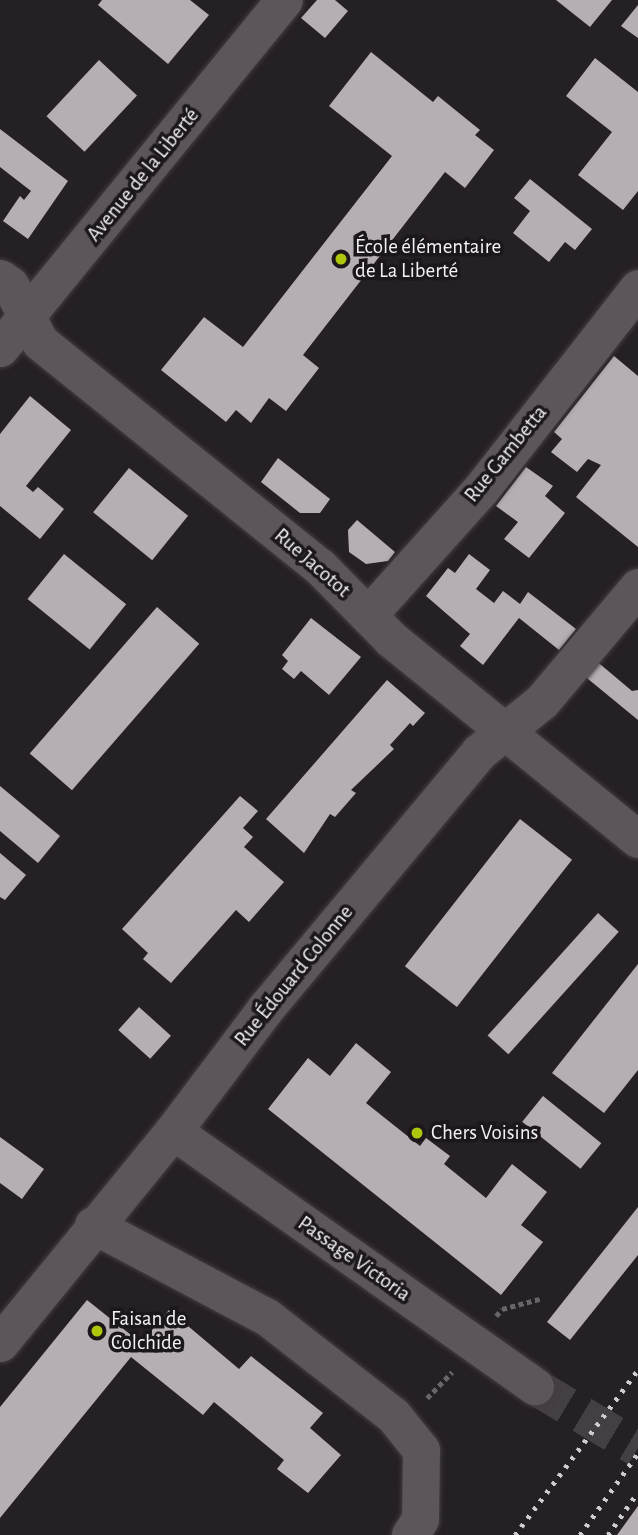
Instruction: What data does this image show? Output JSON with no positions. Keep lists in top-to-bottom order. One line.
{"streets":{"street":["Avenue de la Liberté","Rue Gambetta","Rue Jacotot","Rue Édouard Colonne","Passage Victoria"]},"crossings":[["Avenue de la Liberté","Rue Jacotot"],["Rue Gambetta","Rue Jacotot"],["Rue Jacotot","Rue Édouard Colonne"],["Rue Édouard Colonne","Passage Victoria"]],"places":["École élémentaire de La Liberté","Chers Voisins","Faisan de Colchide"]}
